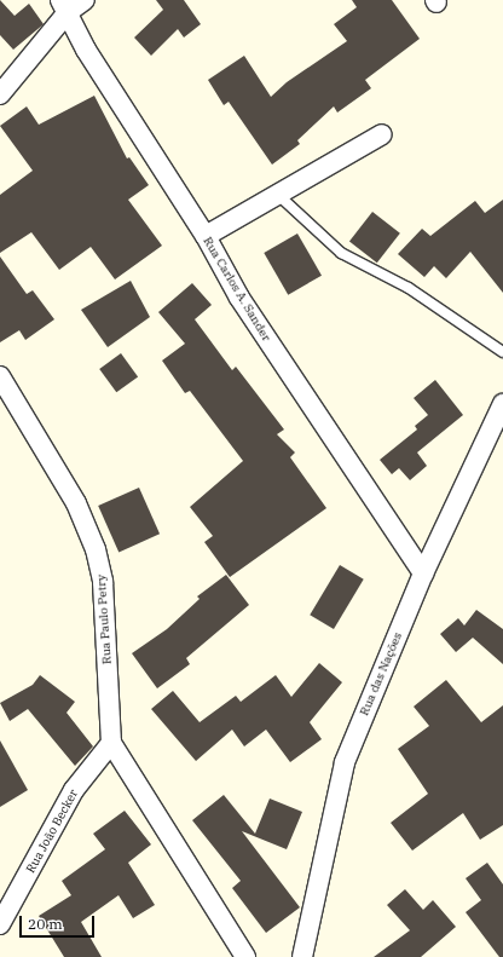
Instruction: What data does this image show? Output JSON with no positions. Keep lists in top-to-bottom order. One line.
{"streets":{"street":["Rua Carlos A. Sander","Rua Paulo Petry","Rua das Nações","Rua João Becker"]},"crossings":[["Rua Carlos A. Sander","Rua das Nações"],["Rua Paulo Petry","Rua João Becker"]],"scale_bar":"20 m"}
